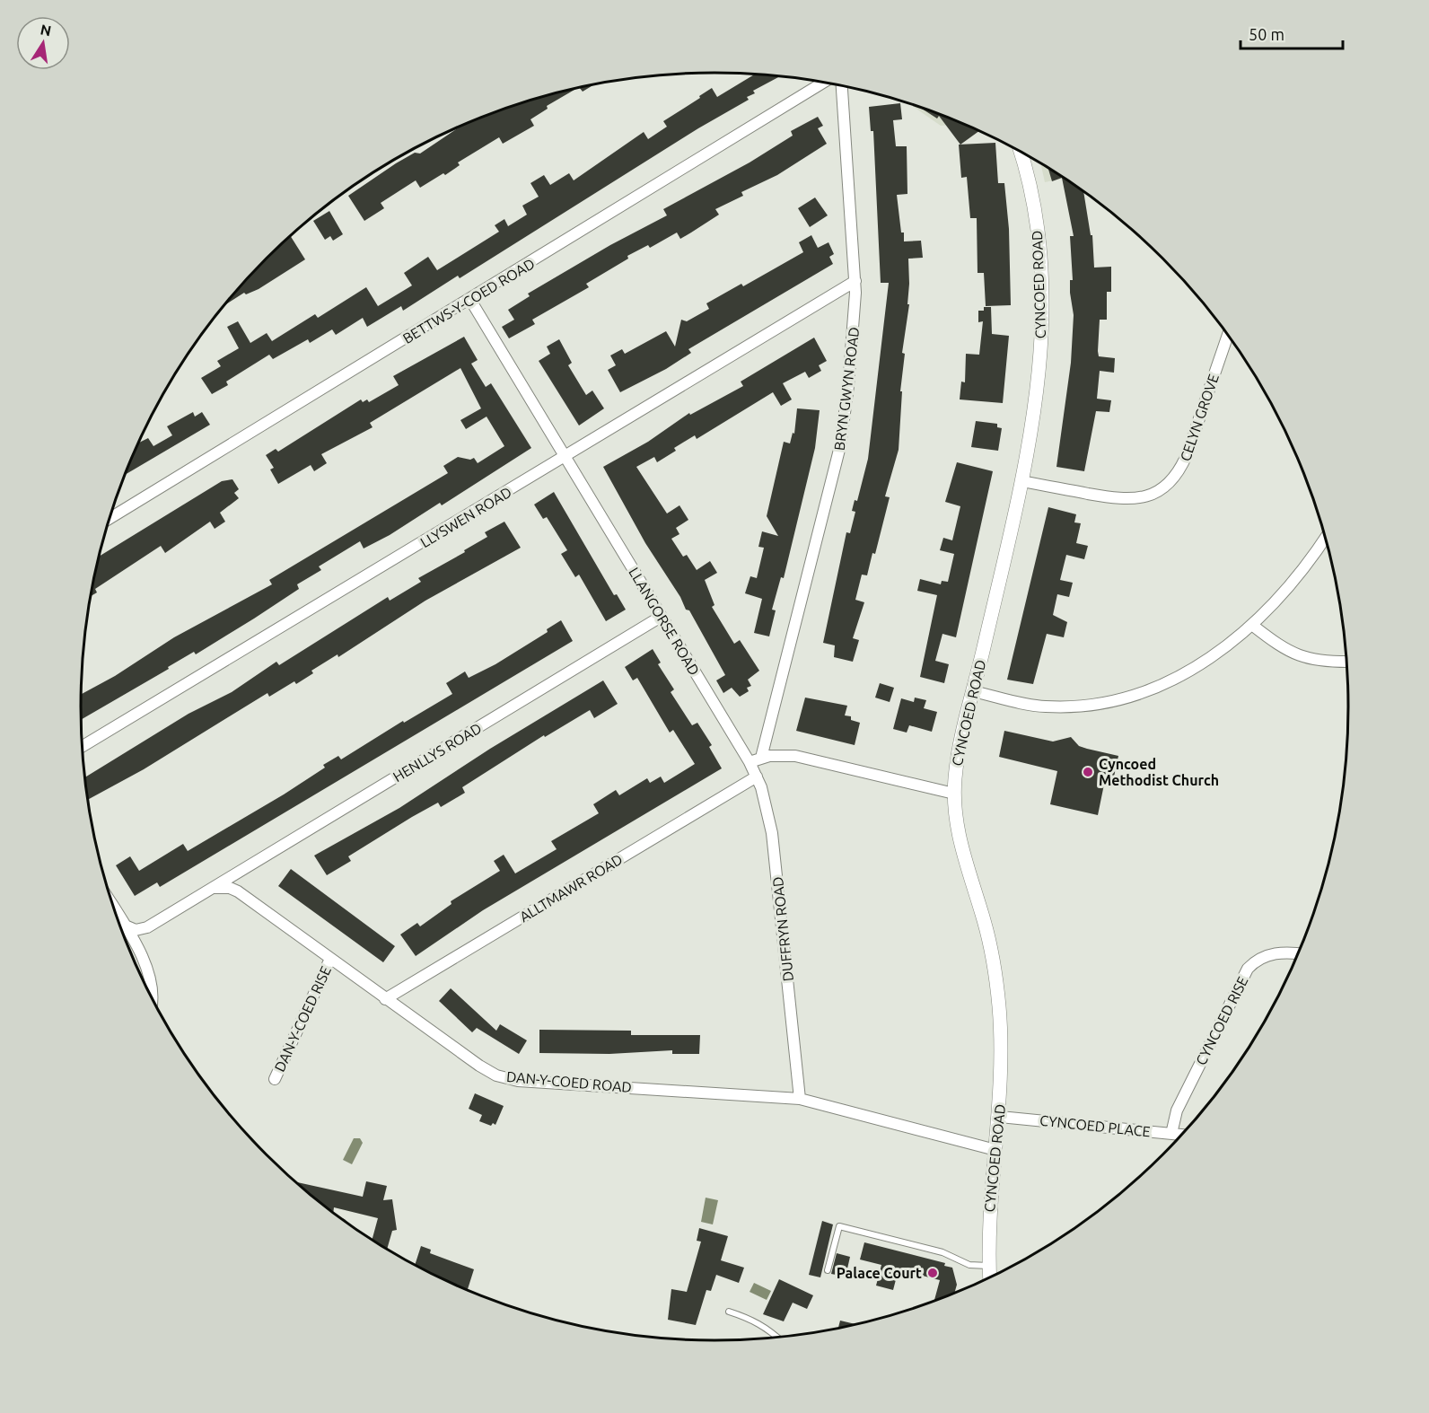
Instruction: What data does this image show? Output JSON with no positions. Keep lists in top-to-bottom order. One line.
{"streets":{"street":["CYNCOED ROAD","BETTWS-Y-COED ROAD","BRYN GWYN ROAD","CELYN GROVE","LLYSWEN ROAD","LLANGORSE ROAD","HENLLYS ROAD","ALLTMAWR ROAD","DUFFRYN ROAD","DAN-Y-COED RISE","CYNCOED RISE","DAN-Y-COED ROAD","CYNCOED PLACE"]},"crossings":[["CYNCOED ROAD","CELYN GROVE"],["CYNCOED ROAD","DAN-Y-COED ROAD"],["CYNCOED ROAD","CYNCOED PLACE"],["BETTWS-Y-COED ROAD","LLANGORSE ROAD"],["BRYN GWYN ROAD","LLYSWEN ROAD"],["LLYSWEN ROAD","LLANGORSE ROAD"],["LLANGORSE ROAD","HENLLYS ROAD"],["LLANGORSE ROAD","DUFFRYN ROAD"],["HENLLYS ROAD","DAN-Y-COED ROAD"],["ALLTMAWR ROAD","DUFFRYN ROAD"],["ALLTMAWR ROAD","DAN-Y-COED ROAD"],["DUFFRYN ROAD","DAN-Y-COED ROAD"],["DAN-Y-COED RISE","DAN-Y-COED ROAD"],["CYNCOED RISE","CYNCOED PLACE"]],"places":["Cyncoed Methodist Church","Palace Court"],"scale_bar":"50 m","north":"top"}
